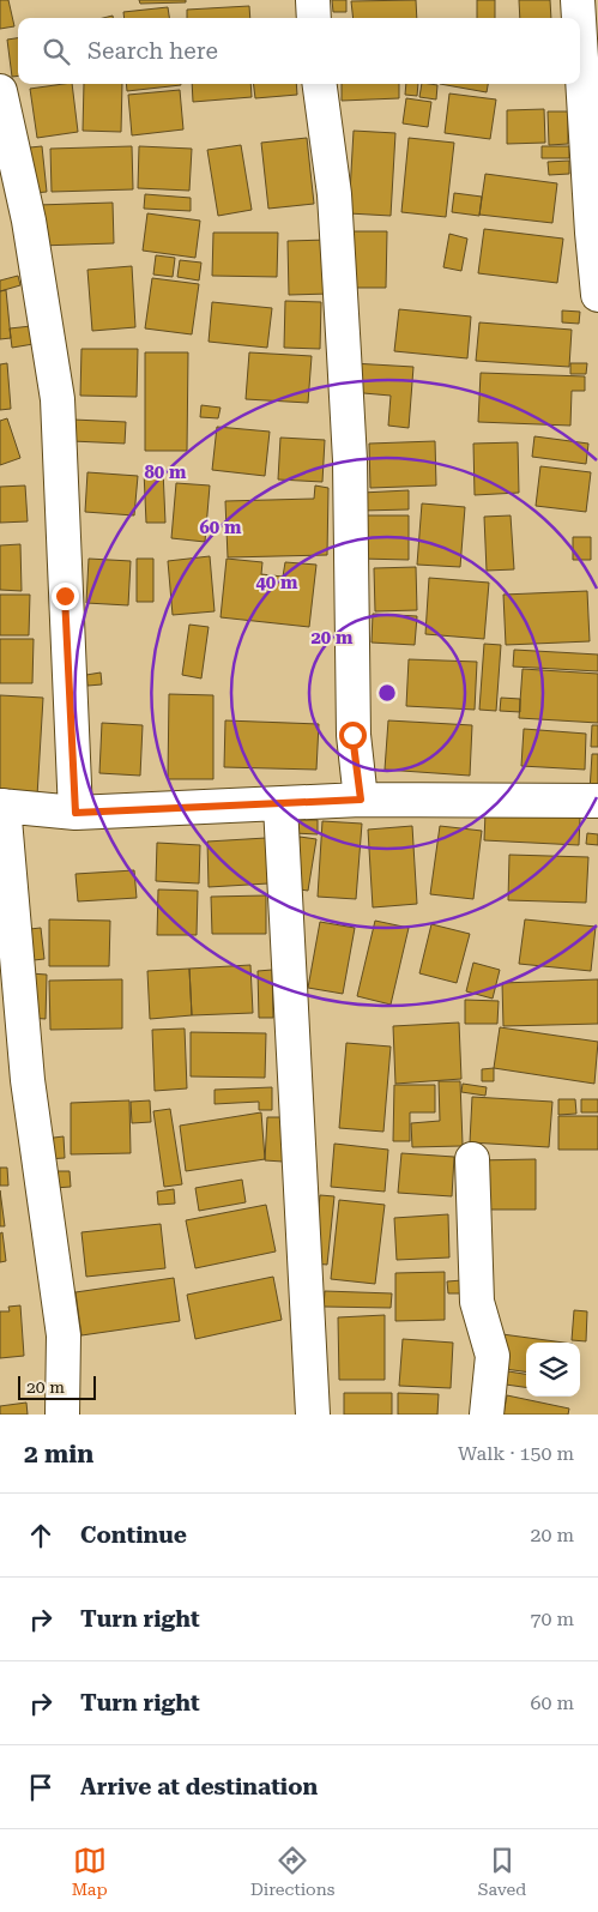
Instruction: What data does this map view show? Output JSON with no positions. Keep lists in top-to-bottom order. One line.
{"scale_bar":"20 m","page":{"search":"Search here","scale":"20 m","heading":["2 min","Walk · 150 m"],"list":[["Continue","20 m"],["Turn right","70 m"],["Turn right","60 m"],"Arrive at destination"],"nav":["Map","Directions","Saved"]},"rings":["80 m","60 m","40 m","20 m"]}
